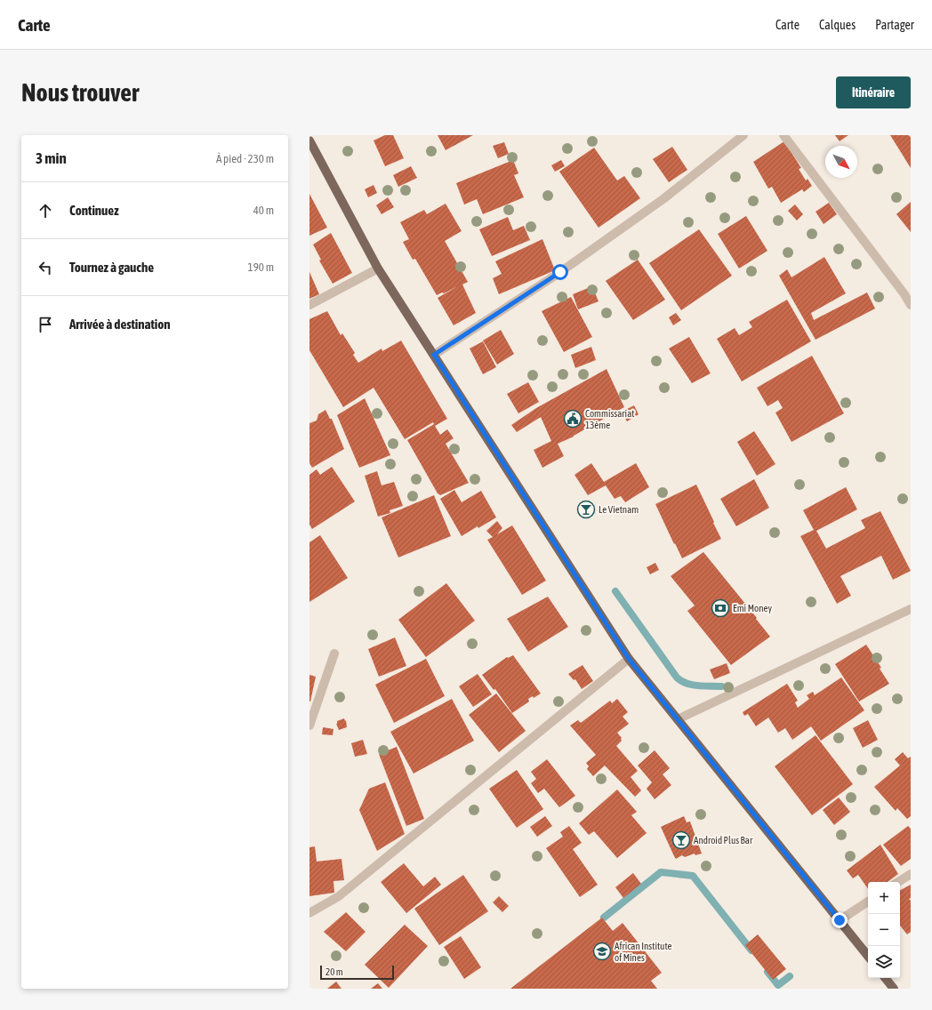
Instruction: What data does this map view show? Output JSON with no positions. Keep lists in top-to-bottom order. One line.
{"places":{"public building":["Commissariat 13ème"],"bar":["Le Vietnam","Android Plus Bar"],"bank":["Emi Money"],"school or university":["African Institute of Mines"]},"scale_bar":"20 m","north":"bottom right","page":{"header":"Carte","nav":["Carte","Calques","Partager"],"buttons":"Itinéraire","title":"Nous trouver","heading":["3 min","À pied · 230 m"],"list":[["Continuez","40 m"],["Tournez à gauche","190 m"],"Arrivée à destination"],"map_buttons":["+","−"],"scale":"20 m"}}
